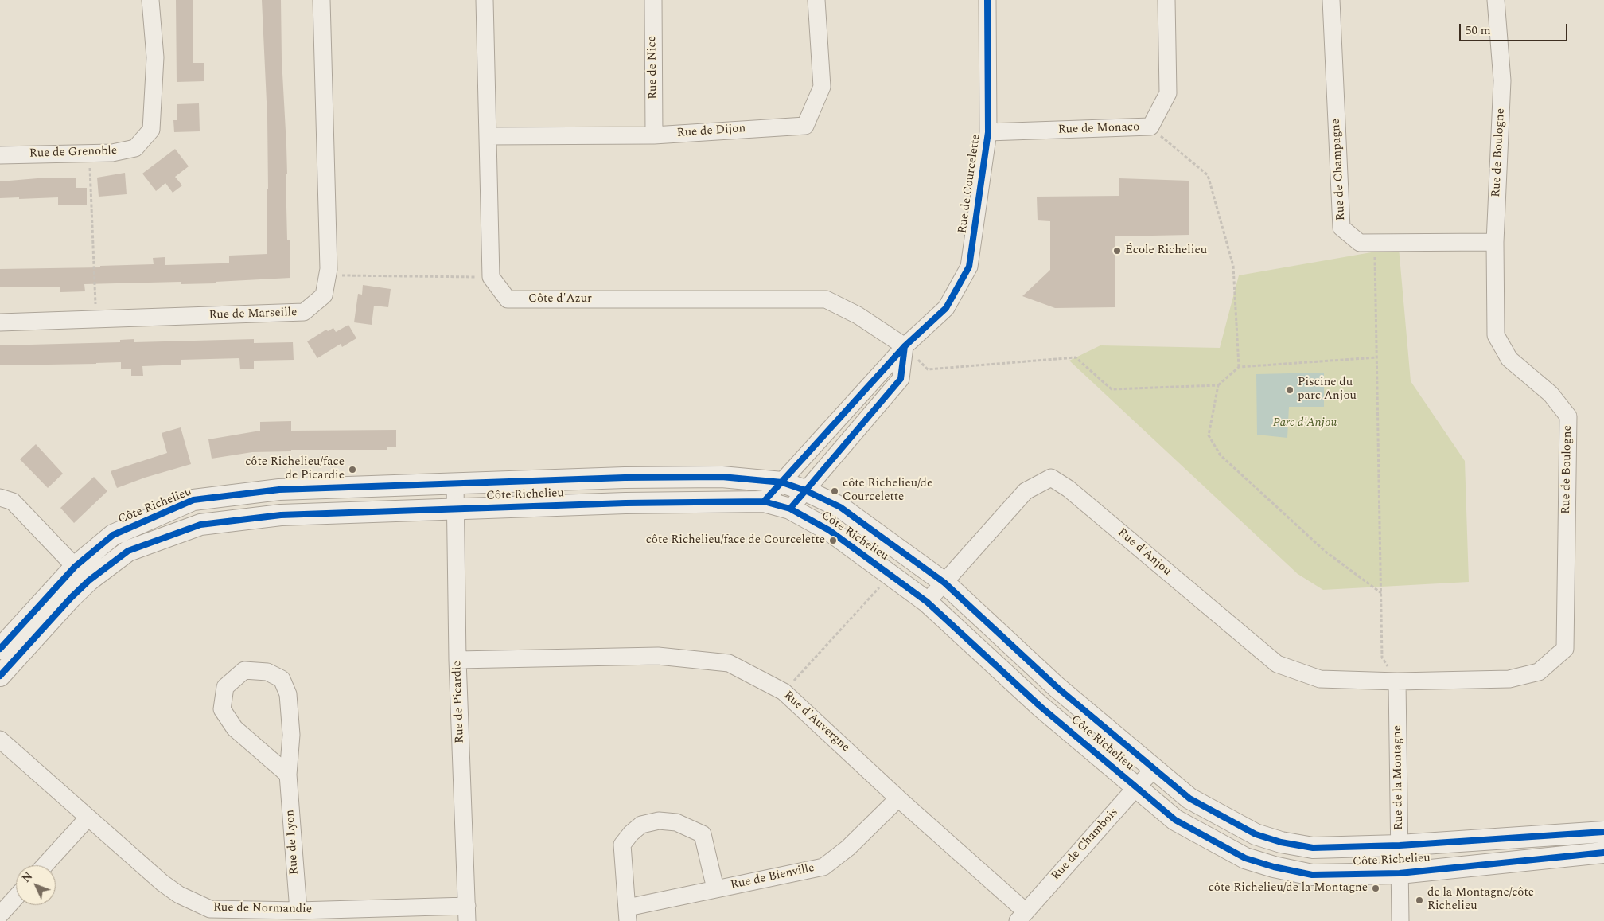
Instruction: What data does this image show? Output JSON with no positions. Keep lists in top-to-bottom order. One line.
{"streets":{"street":["Rue de Nice","Rue de Monaco","Rue de Dijon","Rue de Grenoble","Rue de Boulogne","Rue de Champagne","Rue de Courcelette","Côte d'Azur","Rue de Marseille","Côte Richelieu","Rue d'Anjou","Rue de Picardie","Rue d'Auvergne","Rue de la Montagne","Rue de Lyon","Rue de Chambois","Rue de Bienville","Rue de Normandie"]},"crossings":[["Rue de Nice","Rue de Dijon"],["Rue de Monaco","Rue de Courcelette"],["Rue de Boulogne","Rue de Champagne"],["Rue de Boulogne","Rue d'Anjou"],["Rue de Boulogne","Rue de la Montagne"],["Rue de Courcelette","Côte d'Azur"],["Rue de Courcelette","Côte Richelieu"],["Côte Richelieu","Rue d'Anjou"],["Côte Richelieu","Rue de Picardie"],["Côte Richelieu","Rue de la Montagne"],["Côte Richelieu","Rue de Chambois"],["Rue d'Anjou","Rue de la Montagne"],["Rue de Picardie","Rue d'Auvergne"],["Rue de Picardie","Rue de Normandie"],["Rue d'Auvergne","Rue de Chambois"],["Rue d'Auvergne","Rue de Bienville"],["Rue de Lyon","Rue de Normandie"]],"parks":["Parc d'Anjou"],"places":["École Richelieu","Piscine du parc Anjou","côte Richelieu/face de Picardie","côte Richelieu/de Courcelette","côte Richelieu/face de Courcelette","côte Richelieu/de la Montagne","de la Montagne/côte Richelieu"],"scale_bar":"50 m","north":"top left"}
